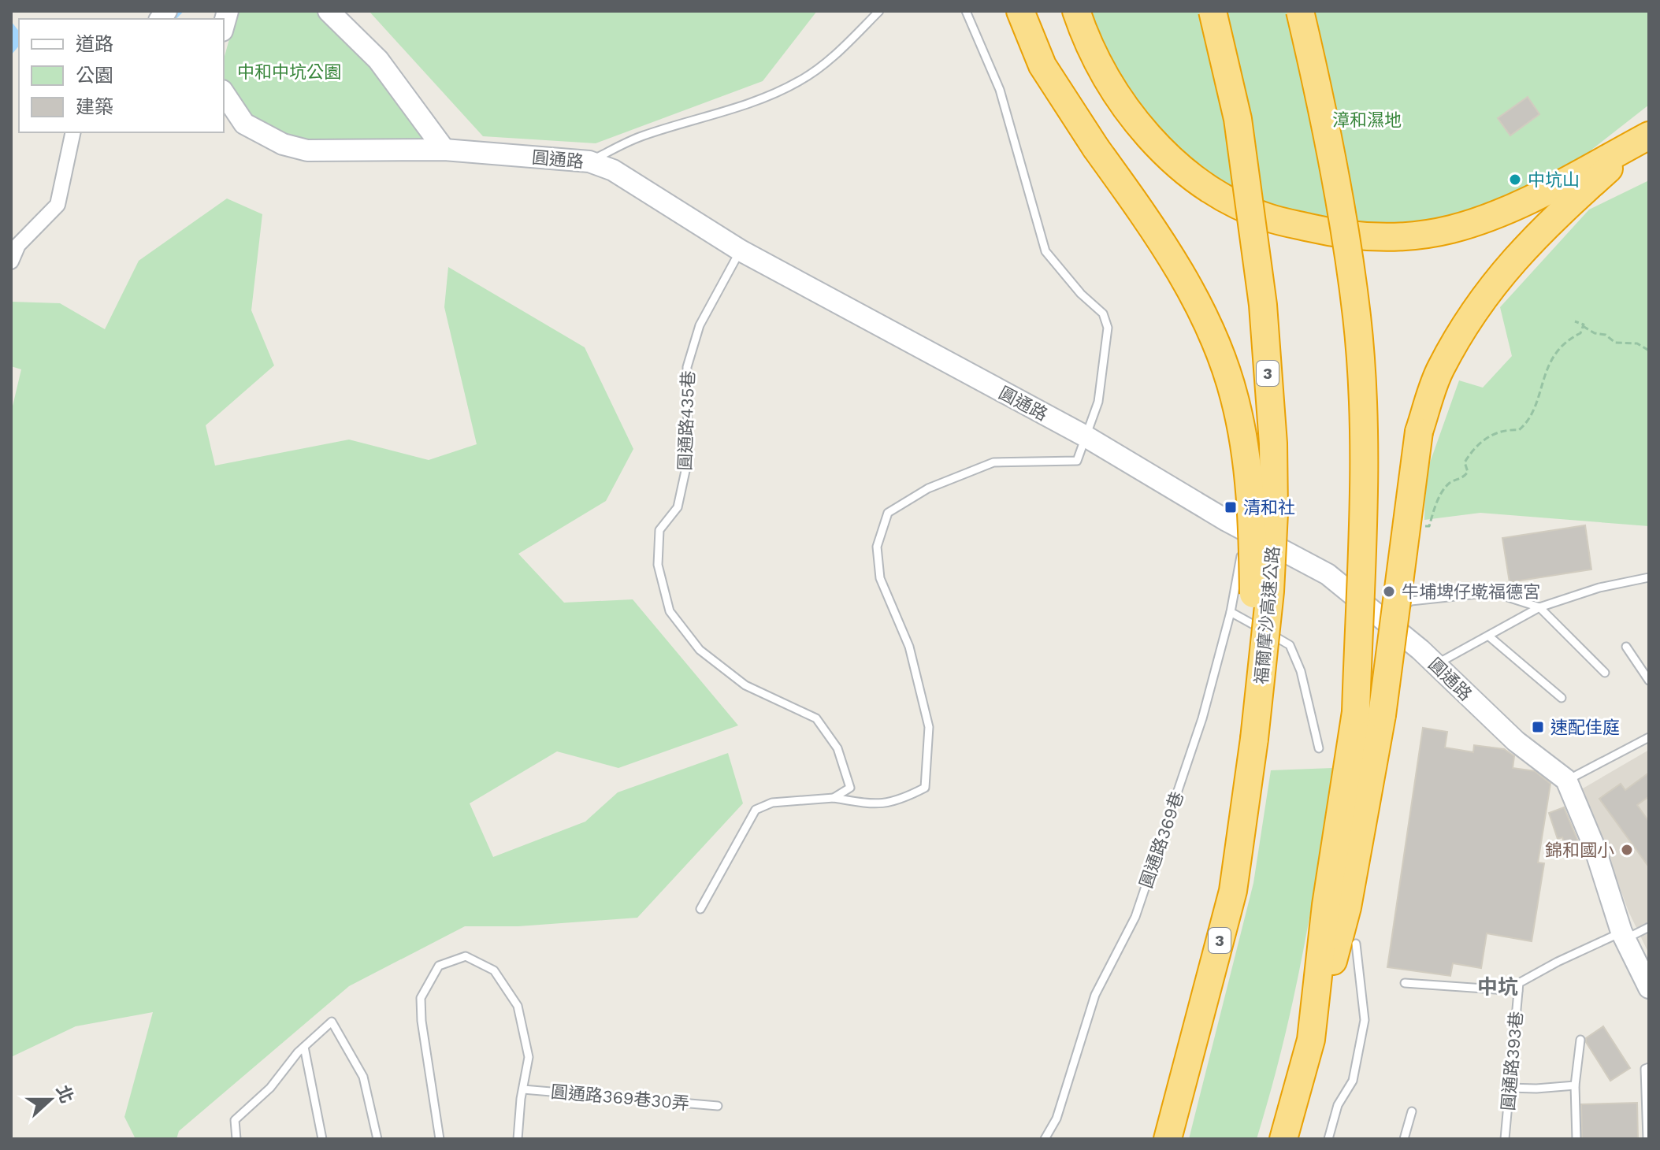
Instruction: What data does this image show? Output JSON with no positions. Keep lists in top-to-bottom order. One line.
{"streets":{"highway":["3","福爾摩沙高速公路"],"street":["圓通路"],"lane":["圓通路435巷","圓通路369巷","圓通路393巷","圓通路369巷30弄"]},"crossings":[["圓通路","圓通路435巷"],["圓通路","圓通路393巷"]],"districts":["中坑"],"parks":["中和中坑公園","漳和濕地"],"places":{"other":["中坑山","牛埔埤仔墘福德宮","錦和國小"],"transit":["清和社","速配佳庭"]},"legend":["道路","公園","建築"],"north":"right"}
